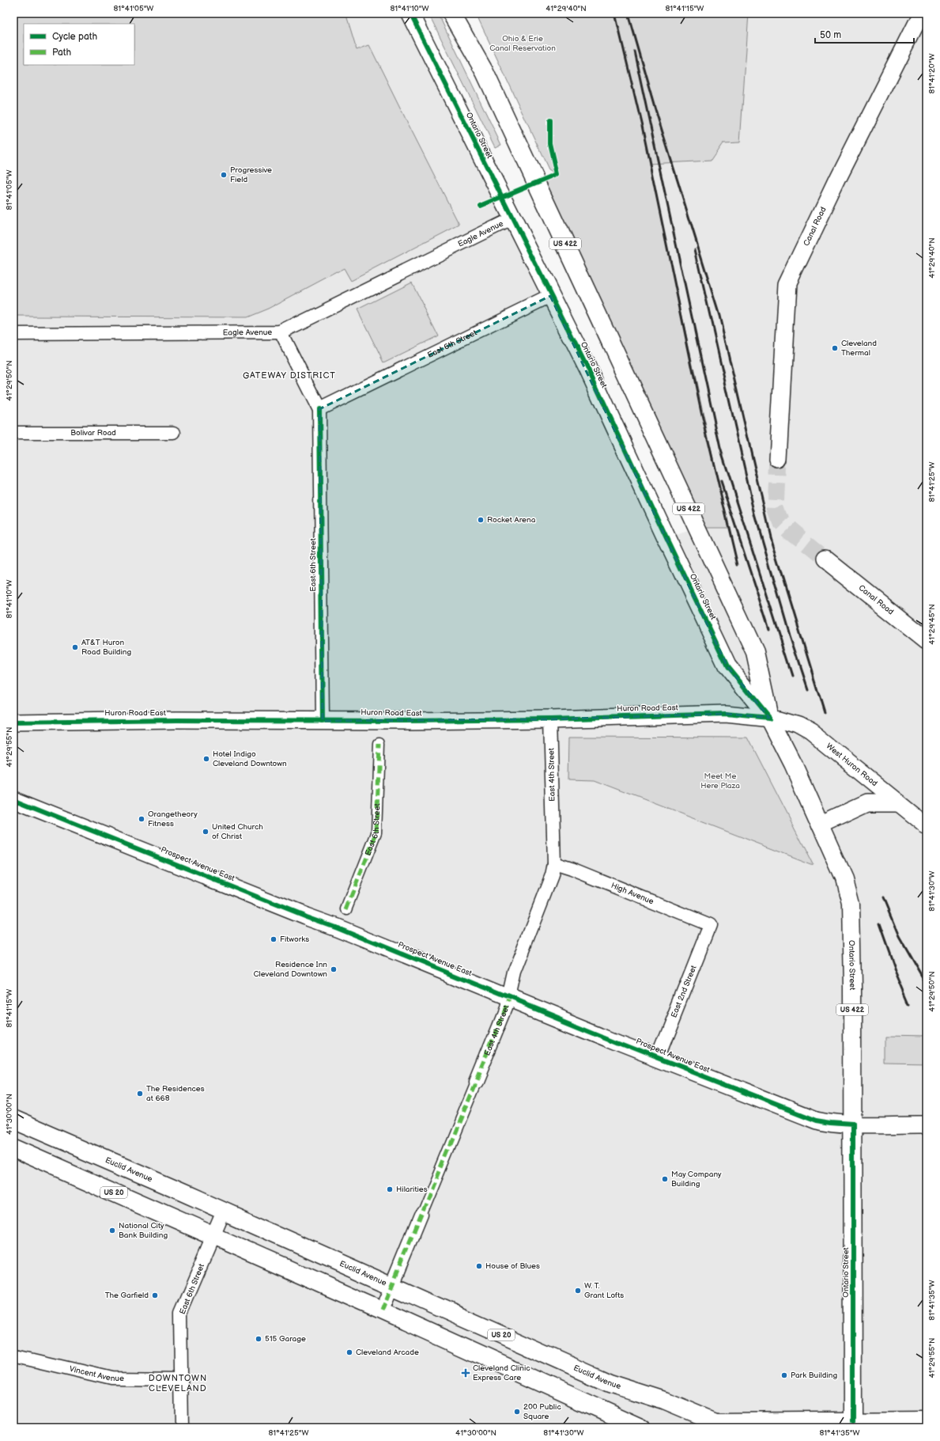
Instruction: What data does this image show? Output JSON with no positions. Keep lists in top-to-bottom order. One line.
{"streets":{"main road":["Ontario Street","US 422","Euclid Avenue","US 20"],"street":["Canal Road","Eagle Avenue","East 6th Street","Bolivar Road","Huron Road East","West Huron Road","East 4th Street","Prospect Avenue East","High Avenue","East 2nd Street","Vincent Avenue"]},"crossings":[["Ontario Street","Eagle Avenue"],["Ontario Street","East 6th Street"],["Ontario Street","Huron Road East"],["Ontario Street","West Huron Road"],["Ontario Street","Prospect Avenue East"],["Eagle Avenue","East 6th Street"],["East 6th Street","Huron Road East"],["East 6th Street","Euclid Avenue"],["East 6th Street","US 20"],["East 6th Street","Vincent Avenue"],["Huron Road East","West Huron Road"],["Huron Road East","East 4th Street"],["East 4th Street","Prospect Avenue East"],["East 4th Street","High Avenue"],["East 4th Street","Euclid Avenue"],["East 4th Street","US 20"],["Prospect Avenue East","East 2nd Street"],["High Avenue","East 2nd Street"]],"districts":["GATEWAY DISTRICT","DOWNTOWN CLEVELAND"],"parks":["Ohio & Erie Canal Reservation","Meet Me Here Plaza"],"places":{"other":["Progressive Field","Cleveland Thermal","Rocket Arena","AT&T Huron Road Building","Hotel Indigo Cleveland Downtown","Orangetheory Fitness","United Church of Christ","Fitworks","Residence Inn Cleveland Downtown","The Residences at 668","May Company Building","Hilarities","National City Bank Building","House of Blues","W. T. Grant Lofts","The Garfield","515 Garage","Cleveland Arcade","Park Building","200 Public Square"],"health":["Cleveland Clinic Express Care"]},"legend":["Cycle path","Path"],"scale_bar":"50 m","coordinates":["81°41'05\"W","81°41'10\"W","41°29'40\"N","81°41'15\"W","81°41'20\"W","41°29'50\"N","81°41'25\"W","41°29'45\"N","41°29'55\"N","81°41'30\"W","41°30'00\"N","81°41'35\"W"]}
